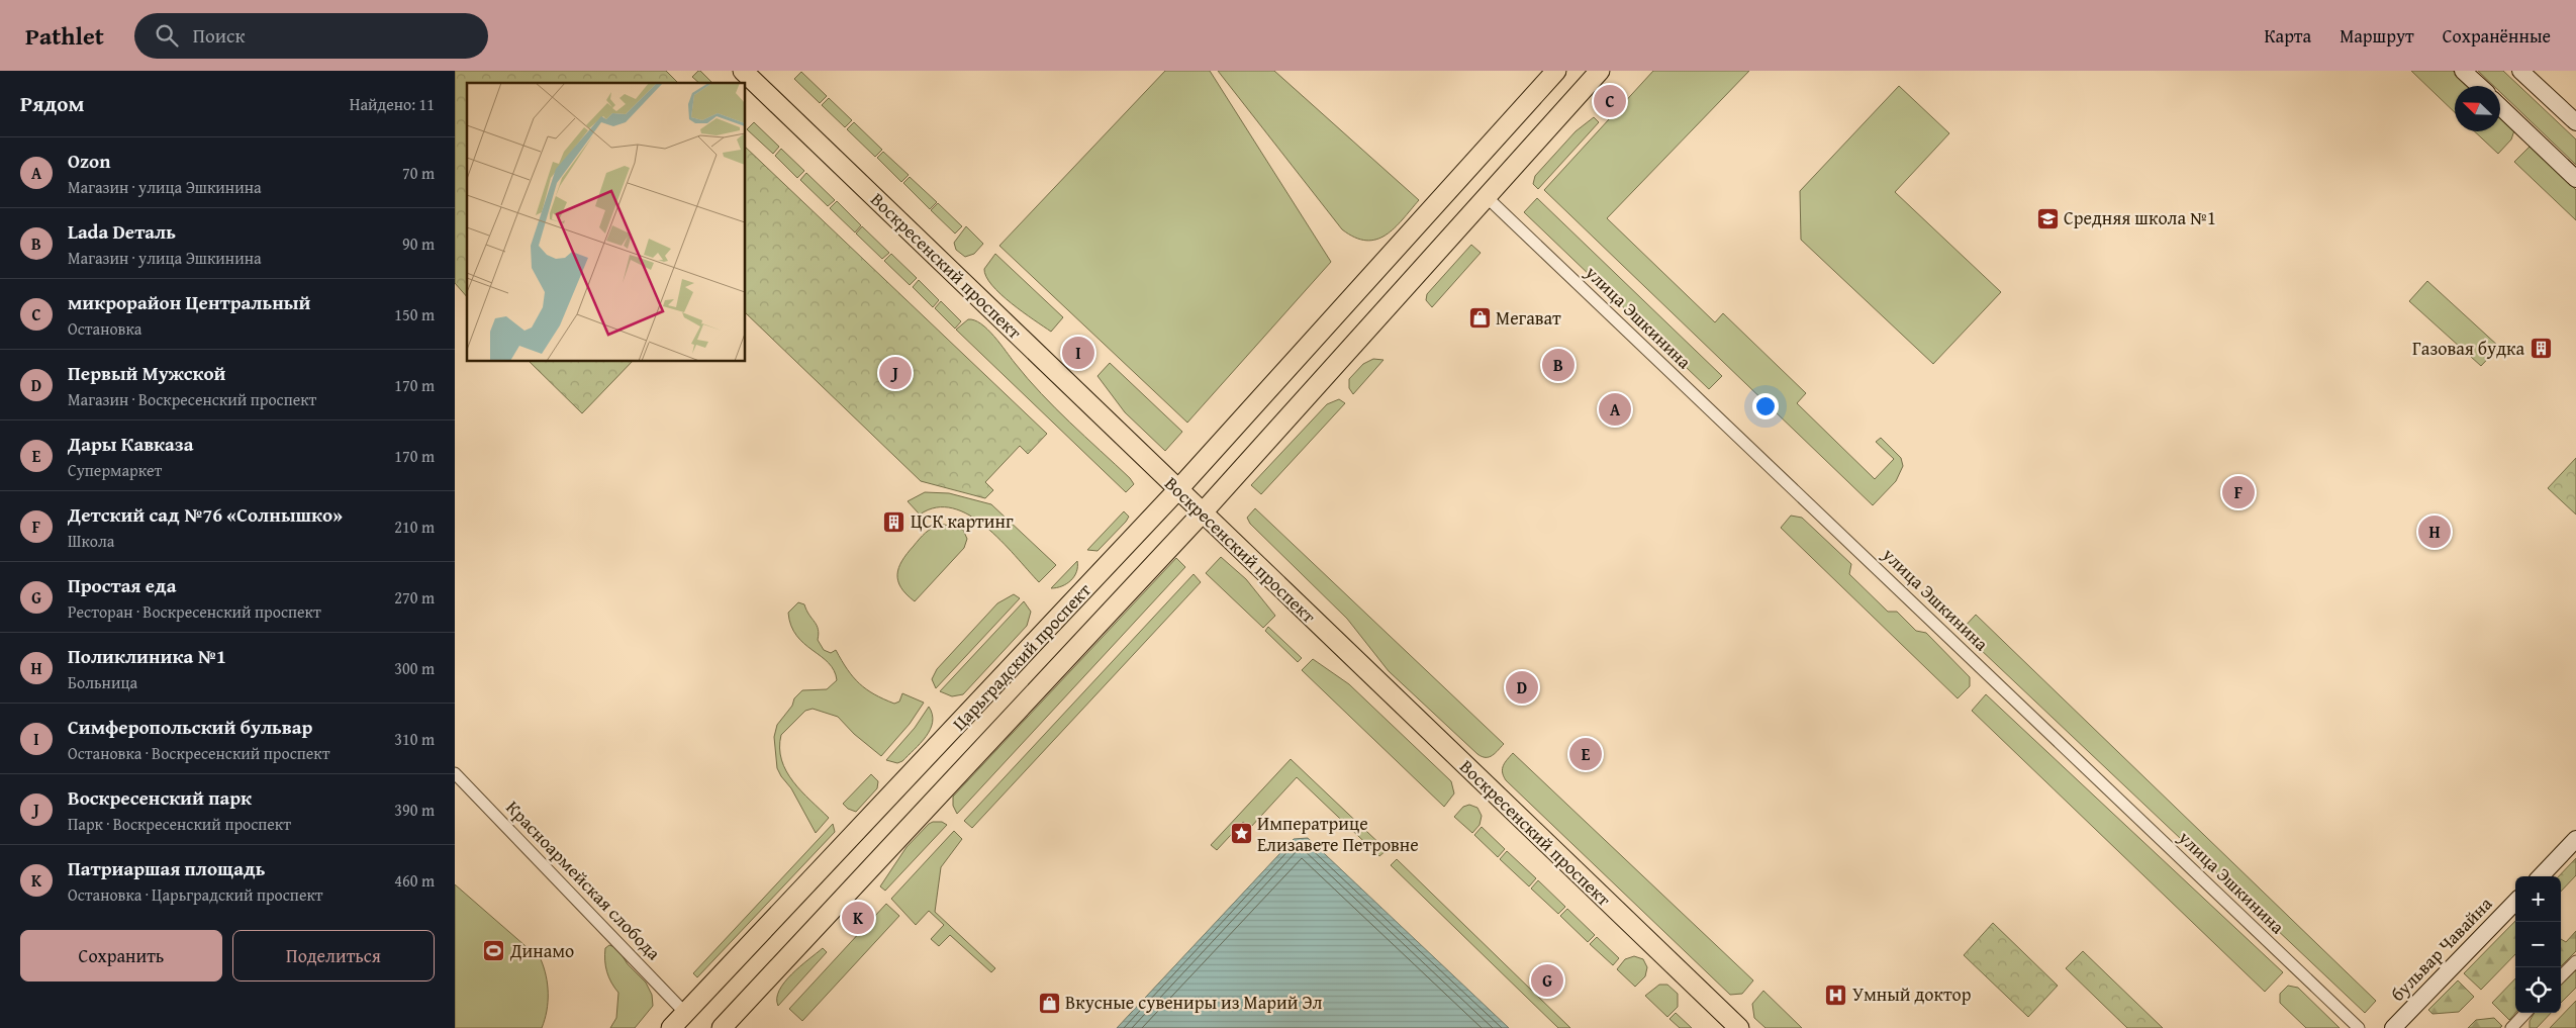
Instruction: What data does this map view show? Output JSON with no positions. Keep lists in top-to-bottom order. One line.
{"streets":{"main road":["Воскресенский проспект","Царьградский проспект"],"street":["улица Эшкинина","Красноармейская слобода","бульвар Чавайна"]},"crossings":[["Воскресенский проспект","Царьградский проспект"],["улица Эшкинина","Царьградский проспект"],["Царьградский проспект","Красноармейская слобода"]],"places":{"school or university":["Средняя школа №1"],"shop":["Мегават","Вкусные сувениры из Марий Эл"],"building":["Газовая будка","ЦСК картинг"],"place":["Императрице Елизавете Петровне"],"sports":["Динамо"],"hospital":["Умный доктор"]},"north":"top left","page":{"header":"Pathlet","search":"Поиск","nav":["Карта","Маршрут","Сохранённые"],"heading":["Рядом","Найдено: 11"],"pins":["C","I","B","J","A","F","H","D","E","K","G"],"list":[{"mark":"A","name":"Ozon","note":"Магазин · улица Эшкинина","value":"70 m"},{"mark":"B","name":"Lada Dеталь","note":"Магазин · улица Эшкинина","value":"90 m"},{"mark":"C","name":"микрорайон Центральный","note":"Остановка","value":"150 m"},{"mark":"D","name":"Первый Мужской","note":"Магазин · Воскресенский проспект","value":"170 m"},{"mark":"E","name":"Дары Кавказа","note":"Супермаркет","value":"170 m"},{"mark":"F","name":"Детский сад №76 «Солнышко»","note":"Школа","value":"210 m"},{"mark":"G","name":"Простая еда","note":"Ресторан · Воскресенский проспект","value":"270 m"},{"mark":"H","name":"Поликлиника №1","note":"Больница","value":"300 m"},{"mark":"I","name":"Симферопольский бульвар","note":"Остановка · Воскресенский проспект","value":"310 m"},{"mark":"J","name":"Воскресенский парк","note":"Парк · Воскресенский проспект","value":"390 m"},{"mark":"K","name":"Патриаршая площадь","note":"Остановка · Царьградский проспект","value":"460 m"}],"map_buttons":["+","−"],"buttons":["Сохранить","Поделиться"]}}
